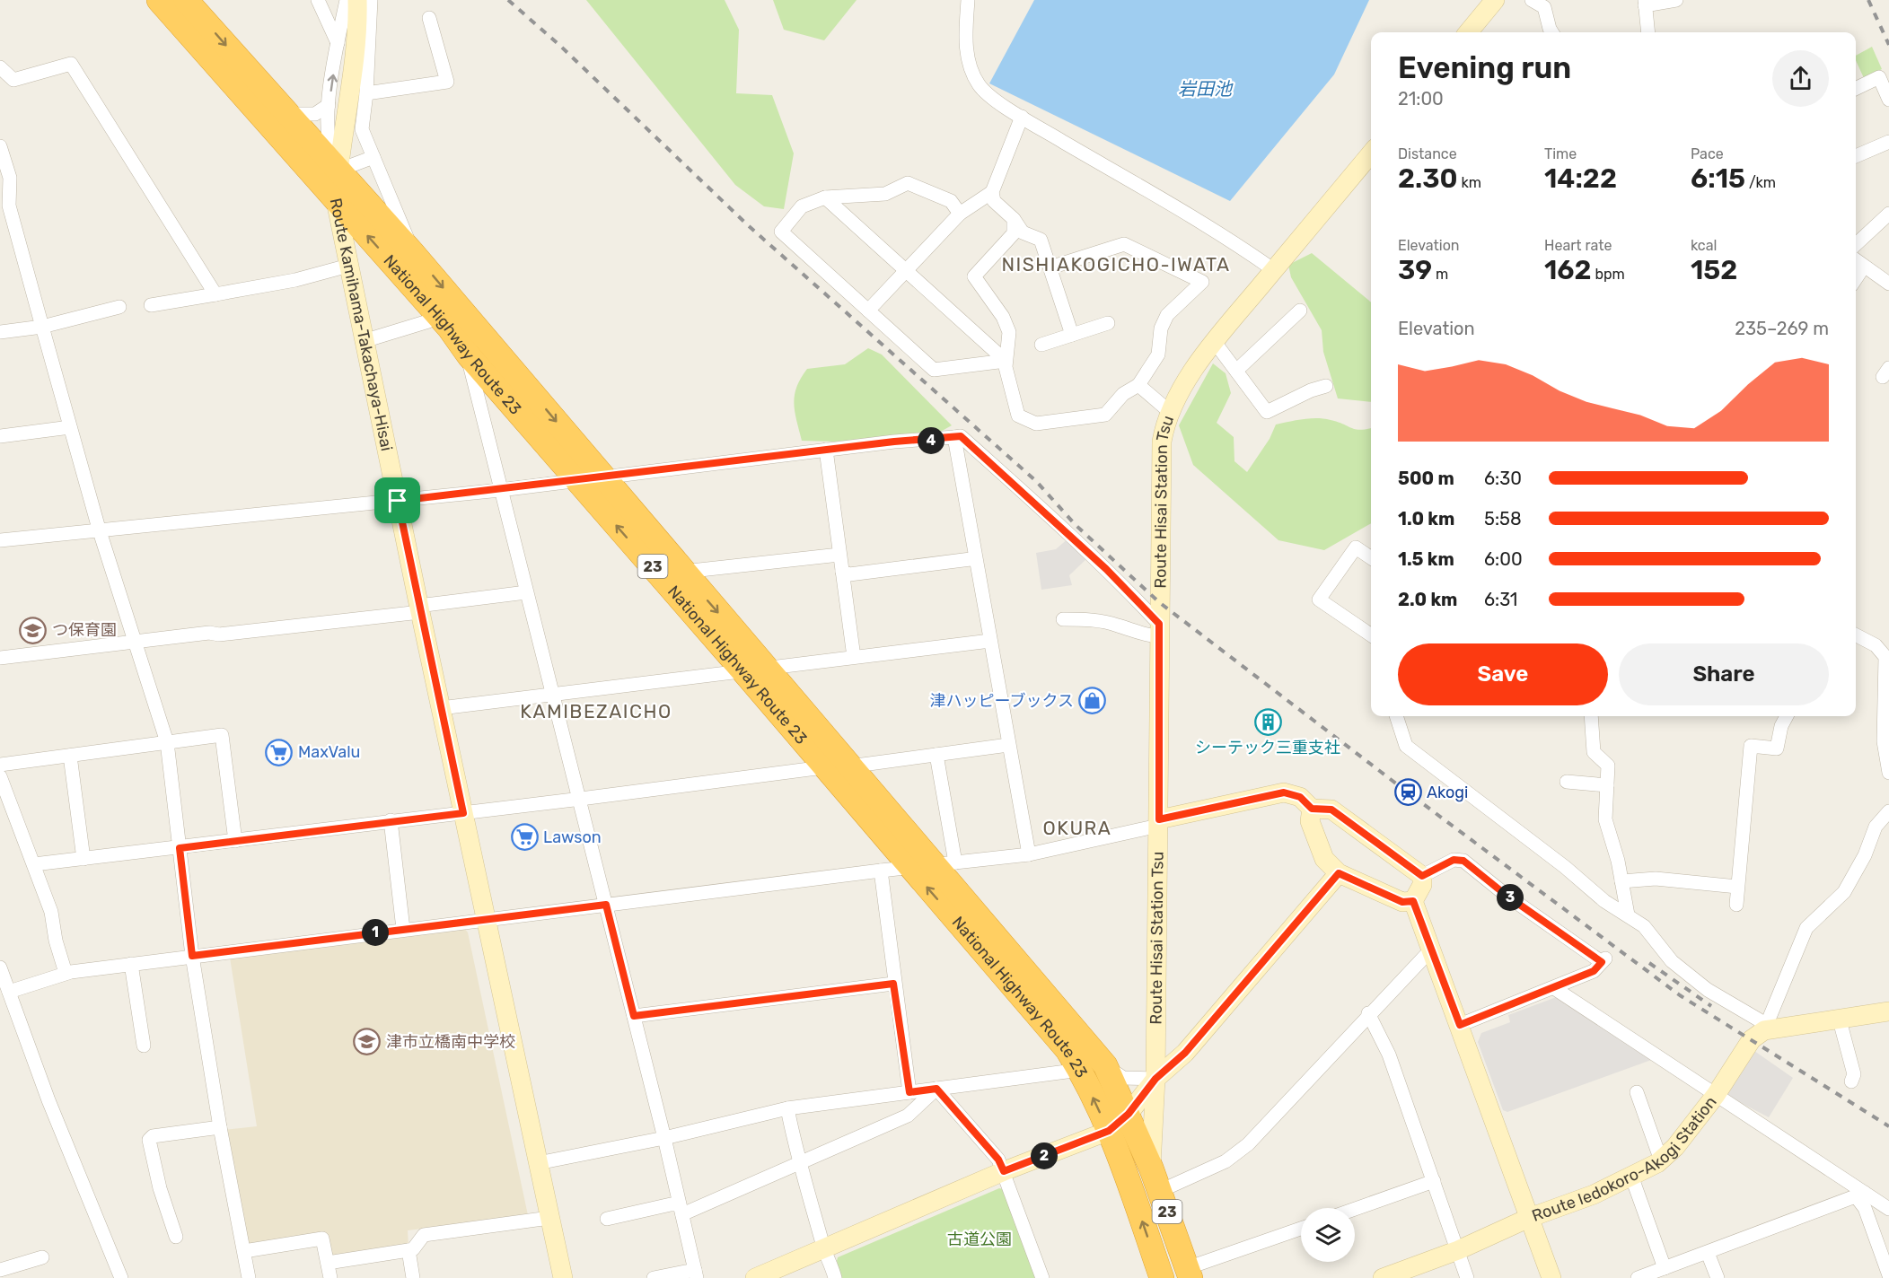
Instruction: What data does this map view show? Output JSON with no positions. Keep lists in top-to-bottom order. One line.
{"streets":{"highway":["National Highway Route 23","23"],"main road":["Route Kamihama-Takachaya-Hisai","Route Hisai Station Tsu","Route Iedokoro-Akogi Station"]},"crossings":[["Route Kamihama-Takachaya-Hisai","National Highway Route 23"],["National Highway Route 23","Route Hisai Station Tsu"]],"districts":["NISHIAKOGICHO-IWATA","KAMIBEZAICHO","OKURA"],"water":["岩田池"],"parks":["古道公園"],"places":{"school or university":["つ保育園","津市立橋南中学校"],"shop":["津ハッピーブックス"],"building":["シーテック三重支社"],"supermarket":["MaxValu","Lawson"],"station":["Akogi"]},"page":{"heading":["Evening run","21:00"],"stats":[["Distance","2.30 km"],["Time","14:22"],["Pace","6:15 /km"],["Elevation","39 m"],["Heart rate","162 bpm"],["kcal","152"]],"chart":["Elevation","235–269 m"],"pins":["4","3","1","2"],"list":[{"name":"500 m","note":"6:30"},{"name":"1.0 km","note":"5:58"},{"name":"1.5 km","note":"6:00"},{"name":"2.0 km","note":"6:31"}],"buttons":["Save","Share"]}}
